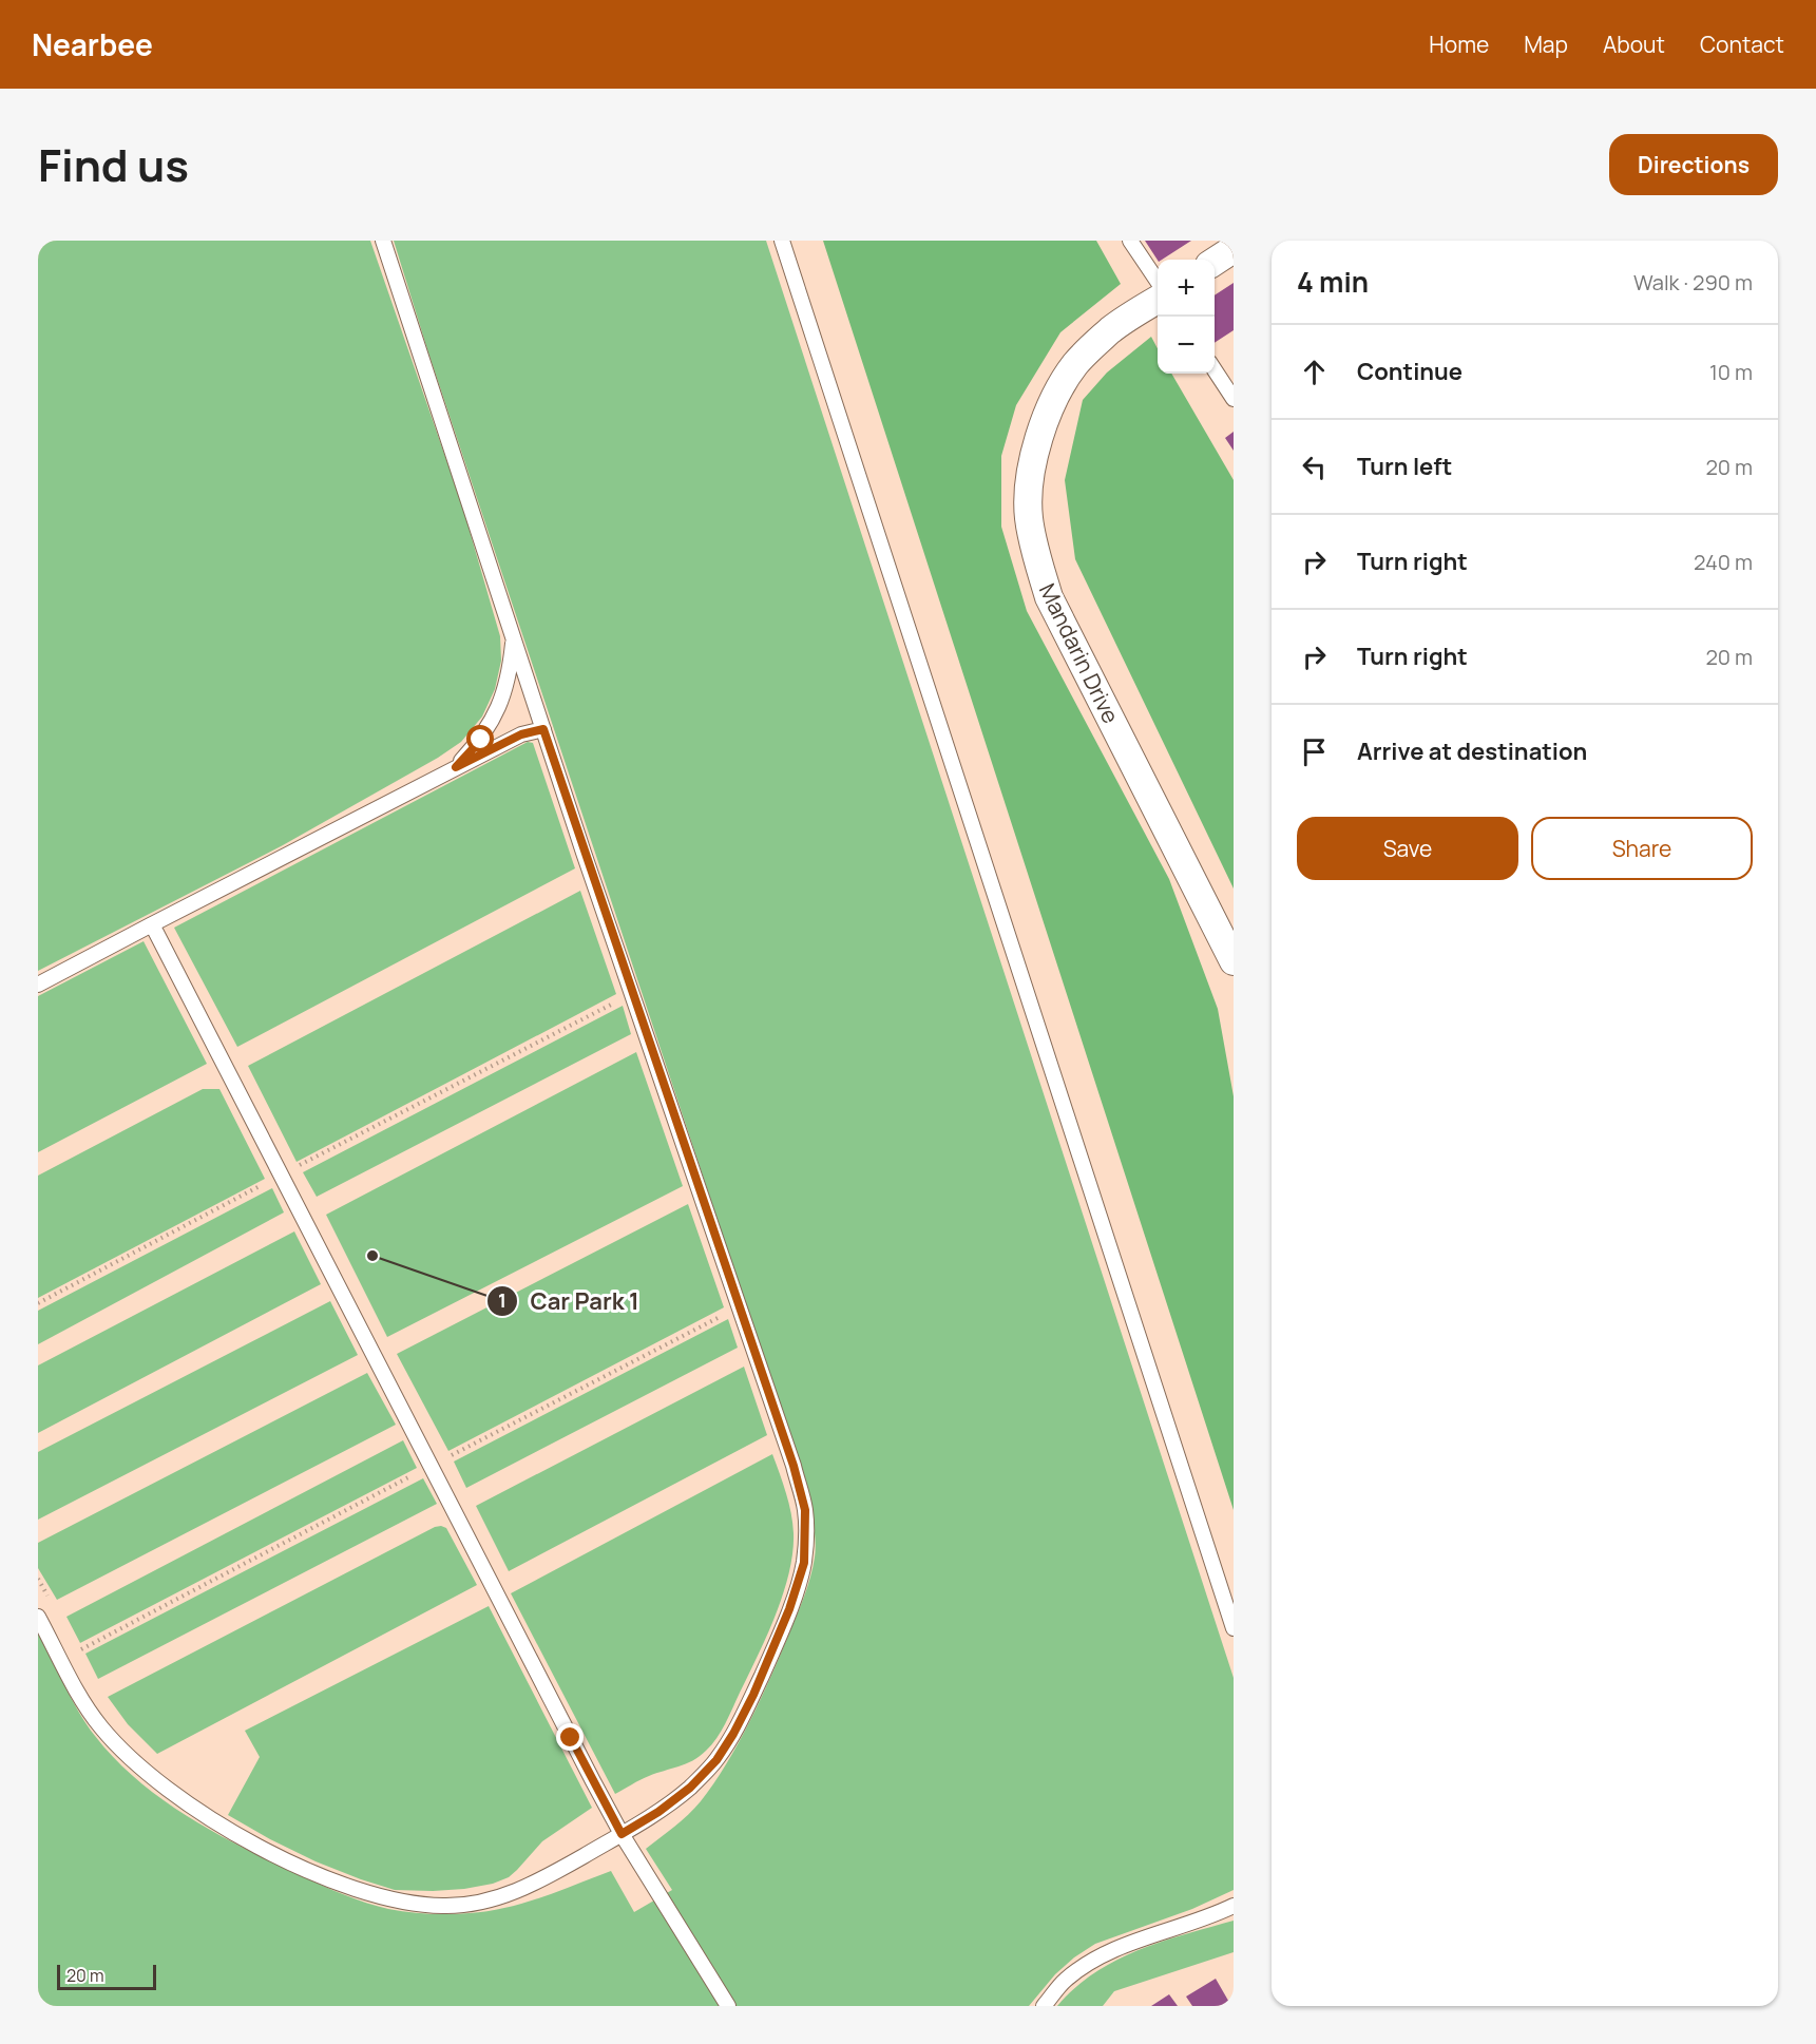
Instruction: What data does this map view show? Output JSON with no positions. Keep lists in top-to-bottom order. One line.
{"streets":{"street":["Mandarin Drive"]},"places":["Car Park 1"],"scale_bar":"20 m","page":{"header":"Nearbee","nav":["Home","Map","About","Contact"],"title":"Find us","buttons":["Directions",["Save","Share"]],"heading":["4 min","Walk · 290 m"],"map_buttons":["+","−"],"list":[["Continue","10 m"],["Turn left","20 m"],["Turn right","240 m"],["Turn right","20 m"],"Arrive at destination"],"scale":"20 m"}}
